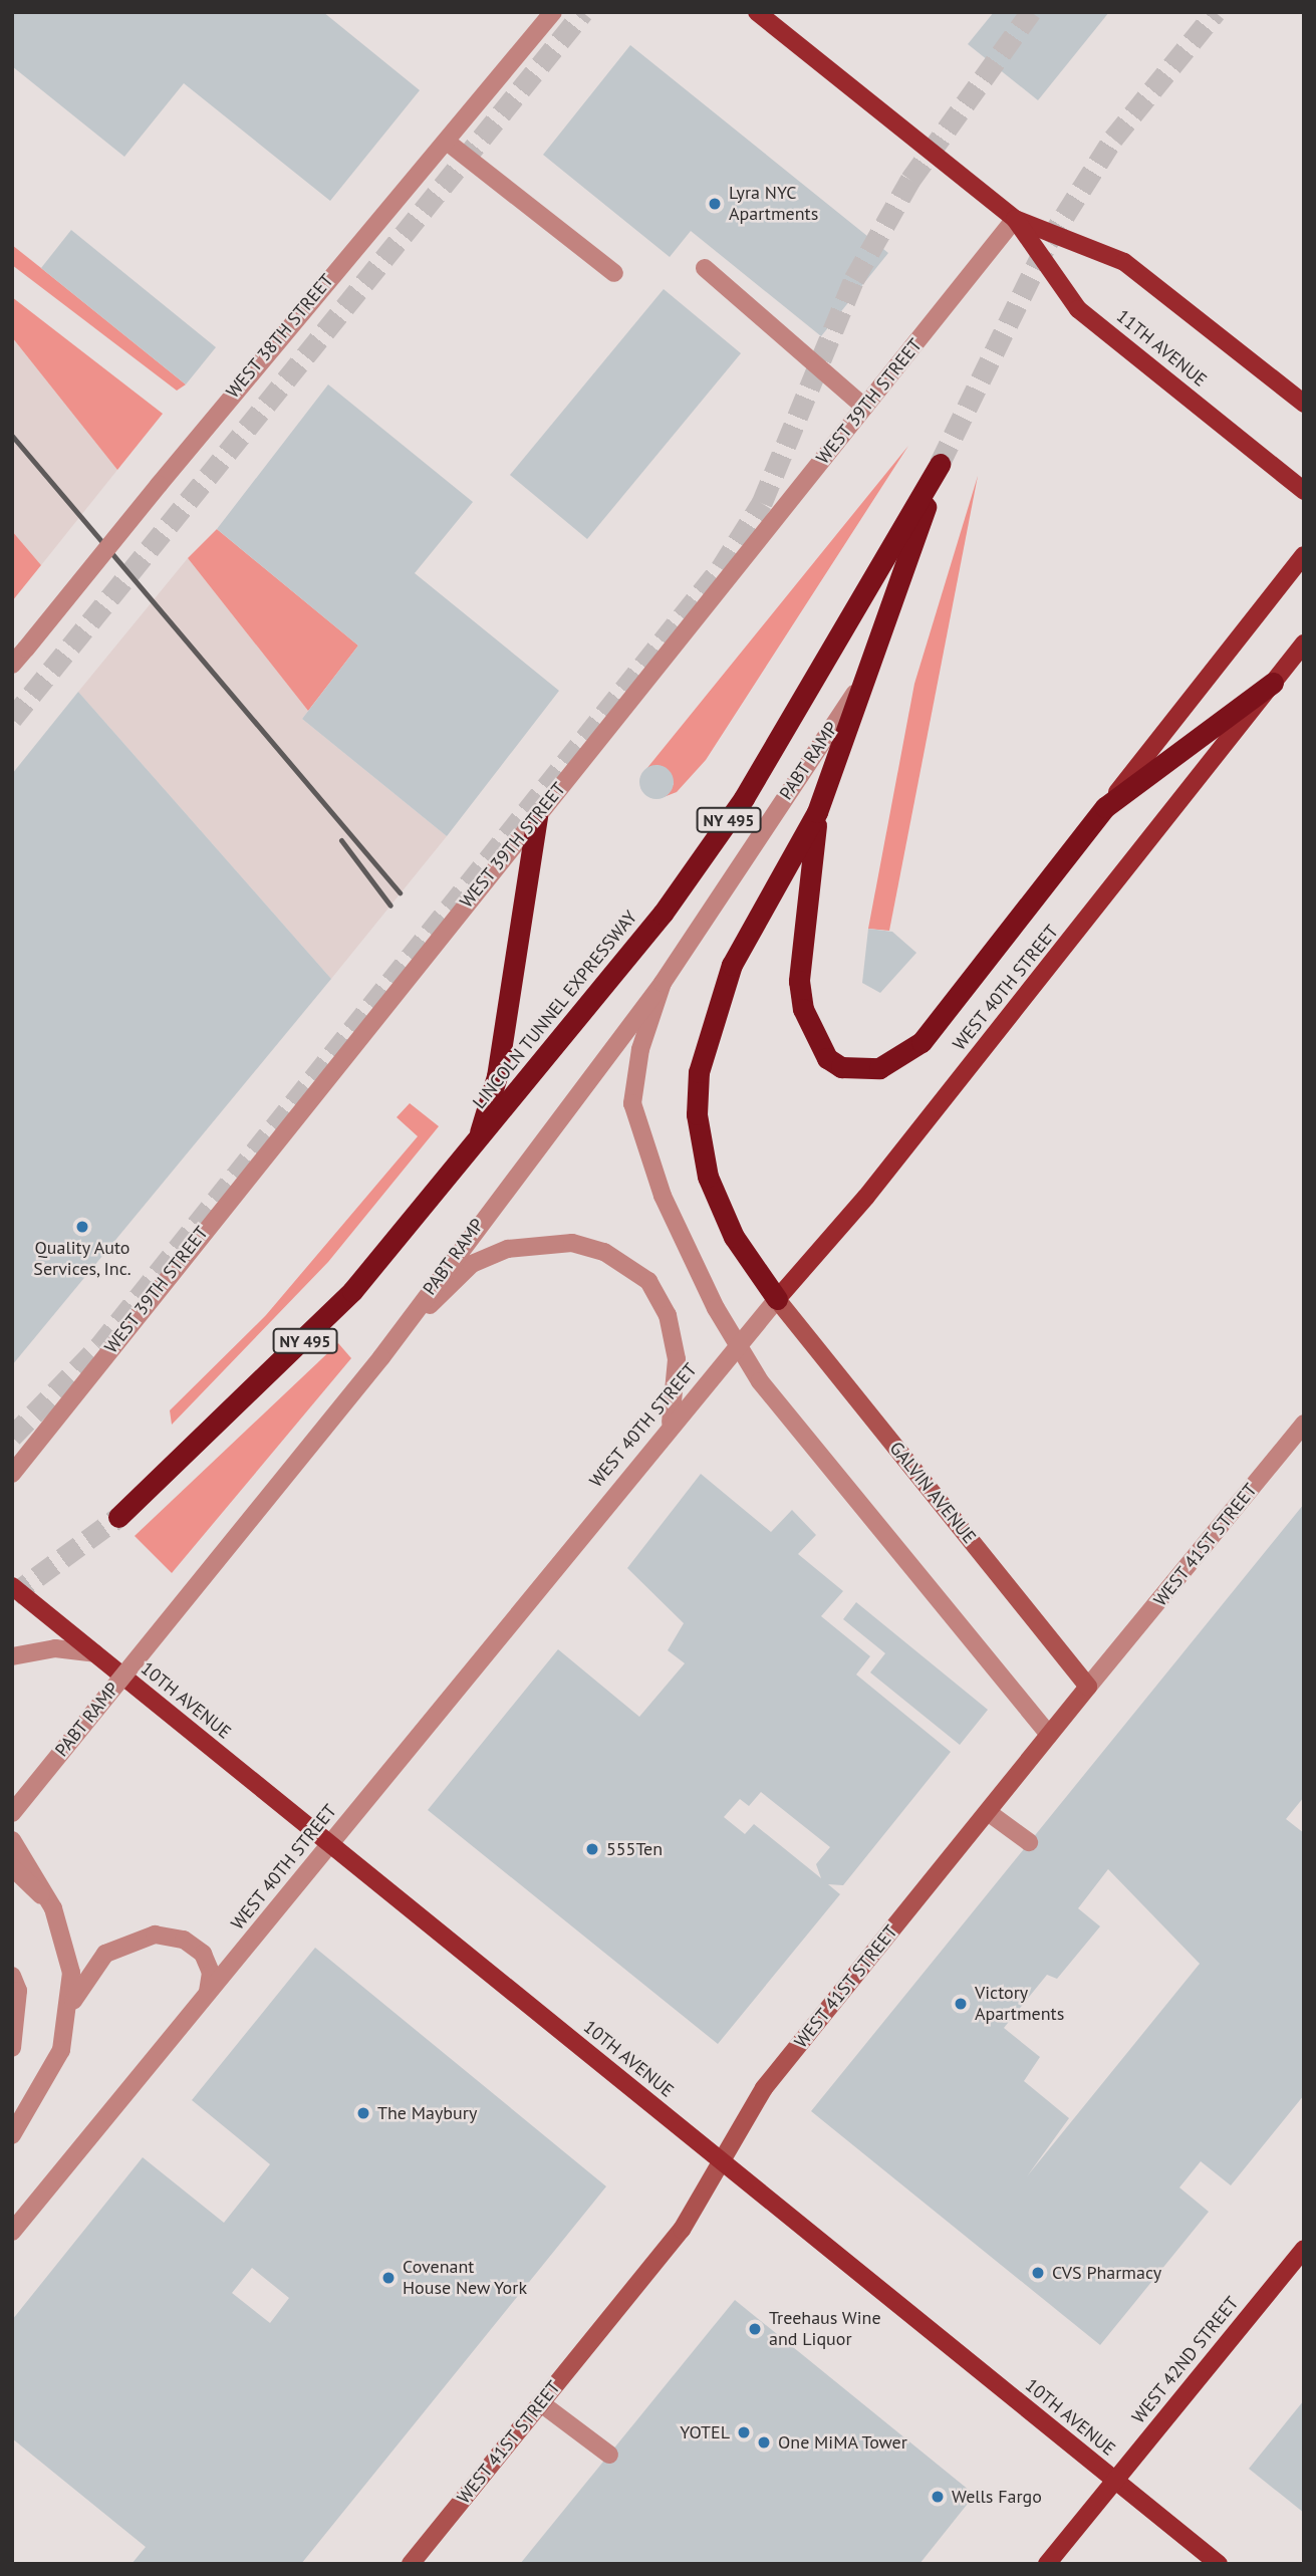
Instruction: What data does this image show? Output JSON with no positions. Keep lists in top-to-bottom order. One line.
{"streets":{"highway":["NY 495","LINCOLN TUNNEL EXPRESSWAY"],"main road":["11TH AVENUE","WEST 40TH STREET","GALVIN AVENUE","WEST 41ST STREET","10TH AVENUE","WEST 42ND STREET"],"street":["WEST 38TH STREET","WEST 39TH STREET","PABT RAMP"]},"crossings":[["11TH AVENUE","WEST 39TH STREET"],["PABT RAMP","WEST 40TH STREET"],["PABT RAMP","LINCOLN TUNNEL EXPRESSWAY"],["WEST 40TH STREET","GALVIN AVENUE"],["WEST 40TH STREET","10TH AVENUE"],["GALVIN AVENUE","WEST 41ST STREET"],["WEST 41ST STREET","10TH AVENUE"],["10TH AVENUE","WEST 42ND STREET"]],"places":["Lyra NYC Apartments","Quality Auto Services, Inc.","555Ten","Victory Apartments","The Maybury","CVS Pharmacy","Covenant House New York","Treehaus Wine and Liquor","YOTEL","One MiMA Tower","Wells Fargo"]}
